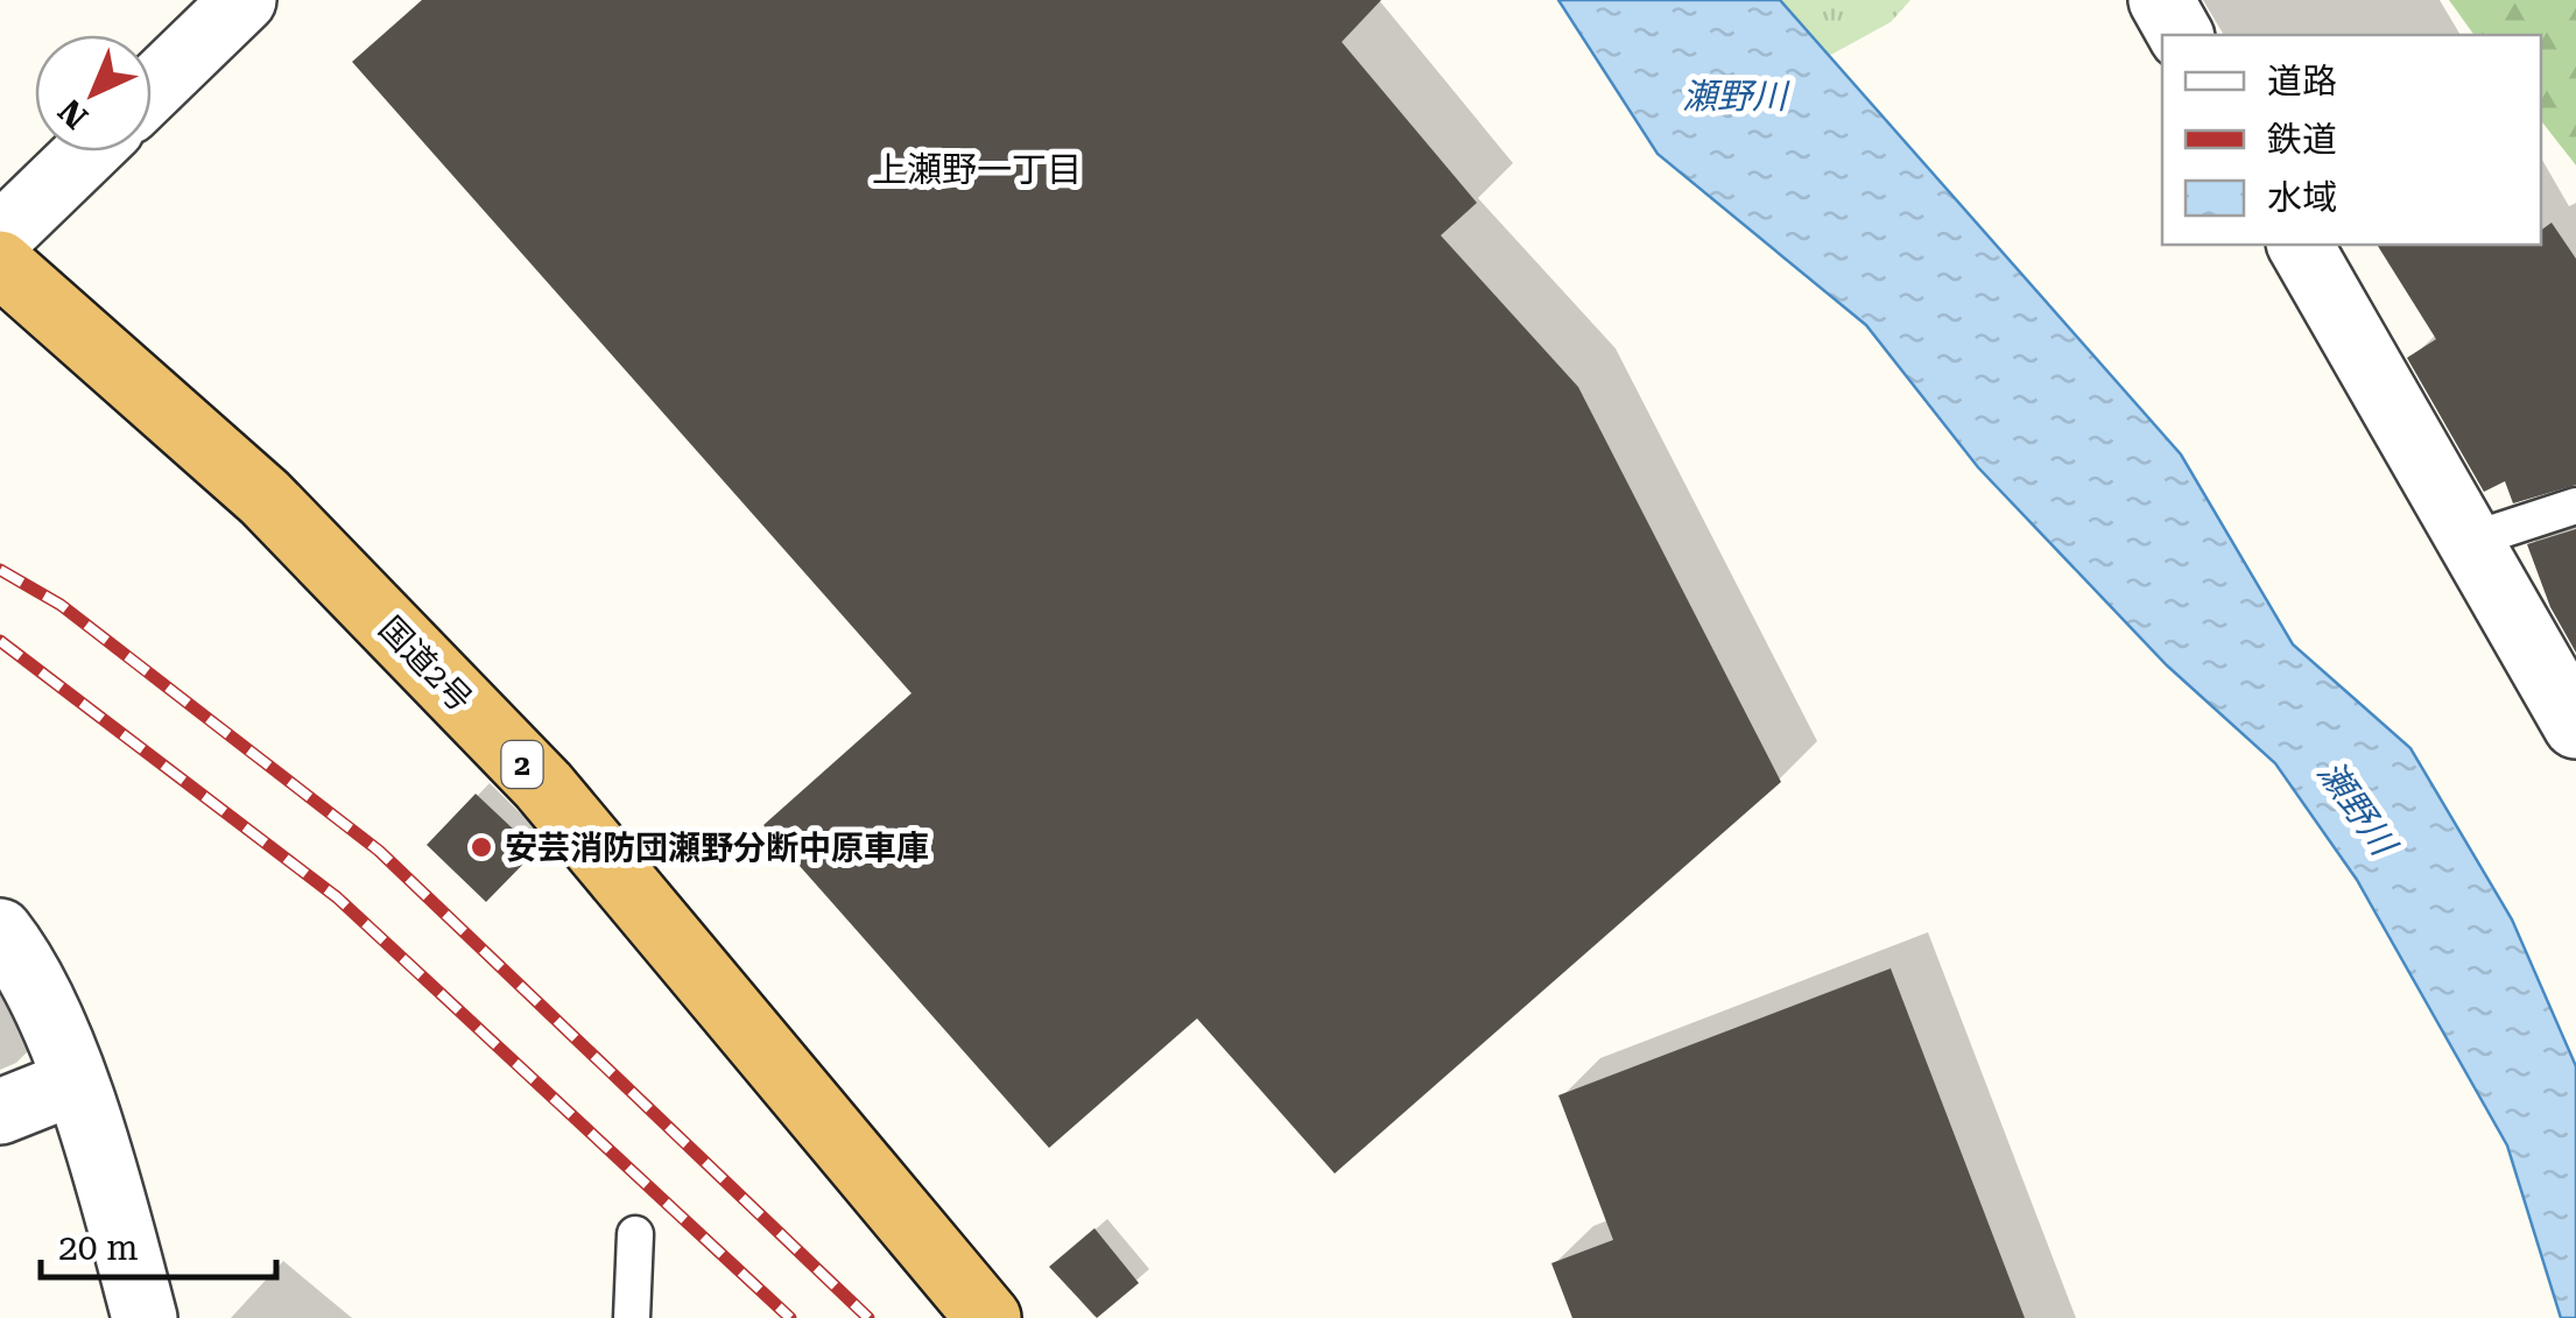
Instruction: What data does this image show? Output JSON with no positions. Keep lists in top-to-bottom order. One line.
{"streets":{"highway":["国道2号","2"]},"districts":["上瀬野一丁目"],"water":["瀬野川"],"places":["安芸消防団瀬野分断中原車庫"],"legend":["道路","鉄道","水域"],"scale_bar":"20 m","north":"bottom left"}
